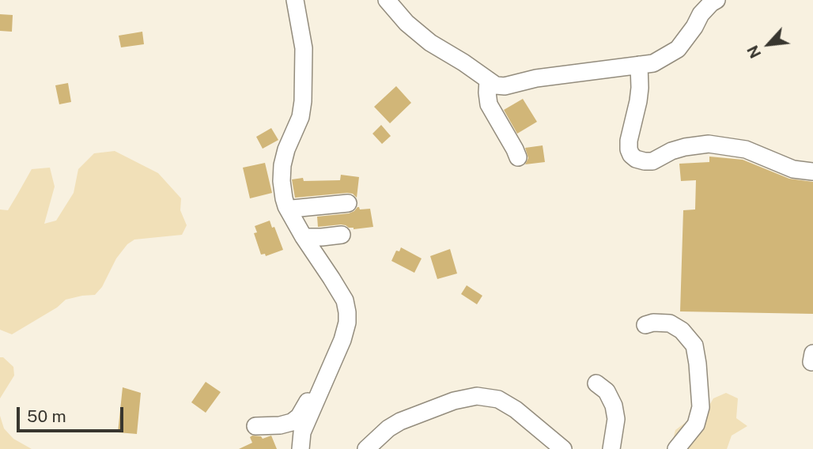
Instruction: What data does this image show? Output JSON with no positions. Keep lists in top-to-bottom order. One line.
{"scale_bar":"50 m","north":"bottom left"}
